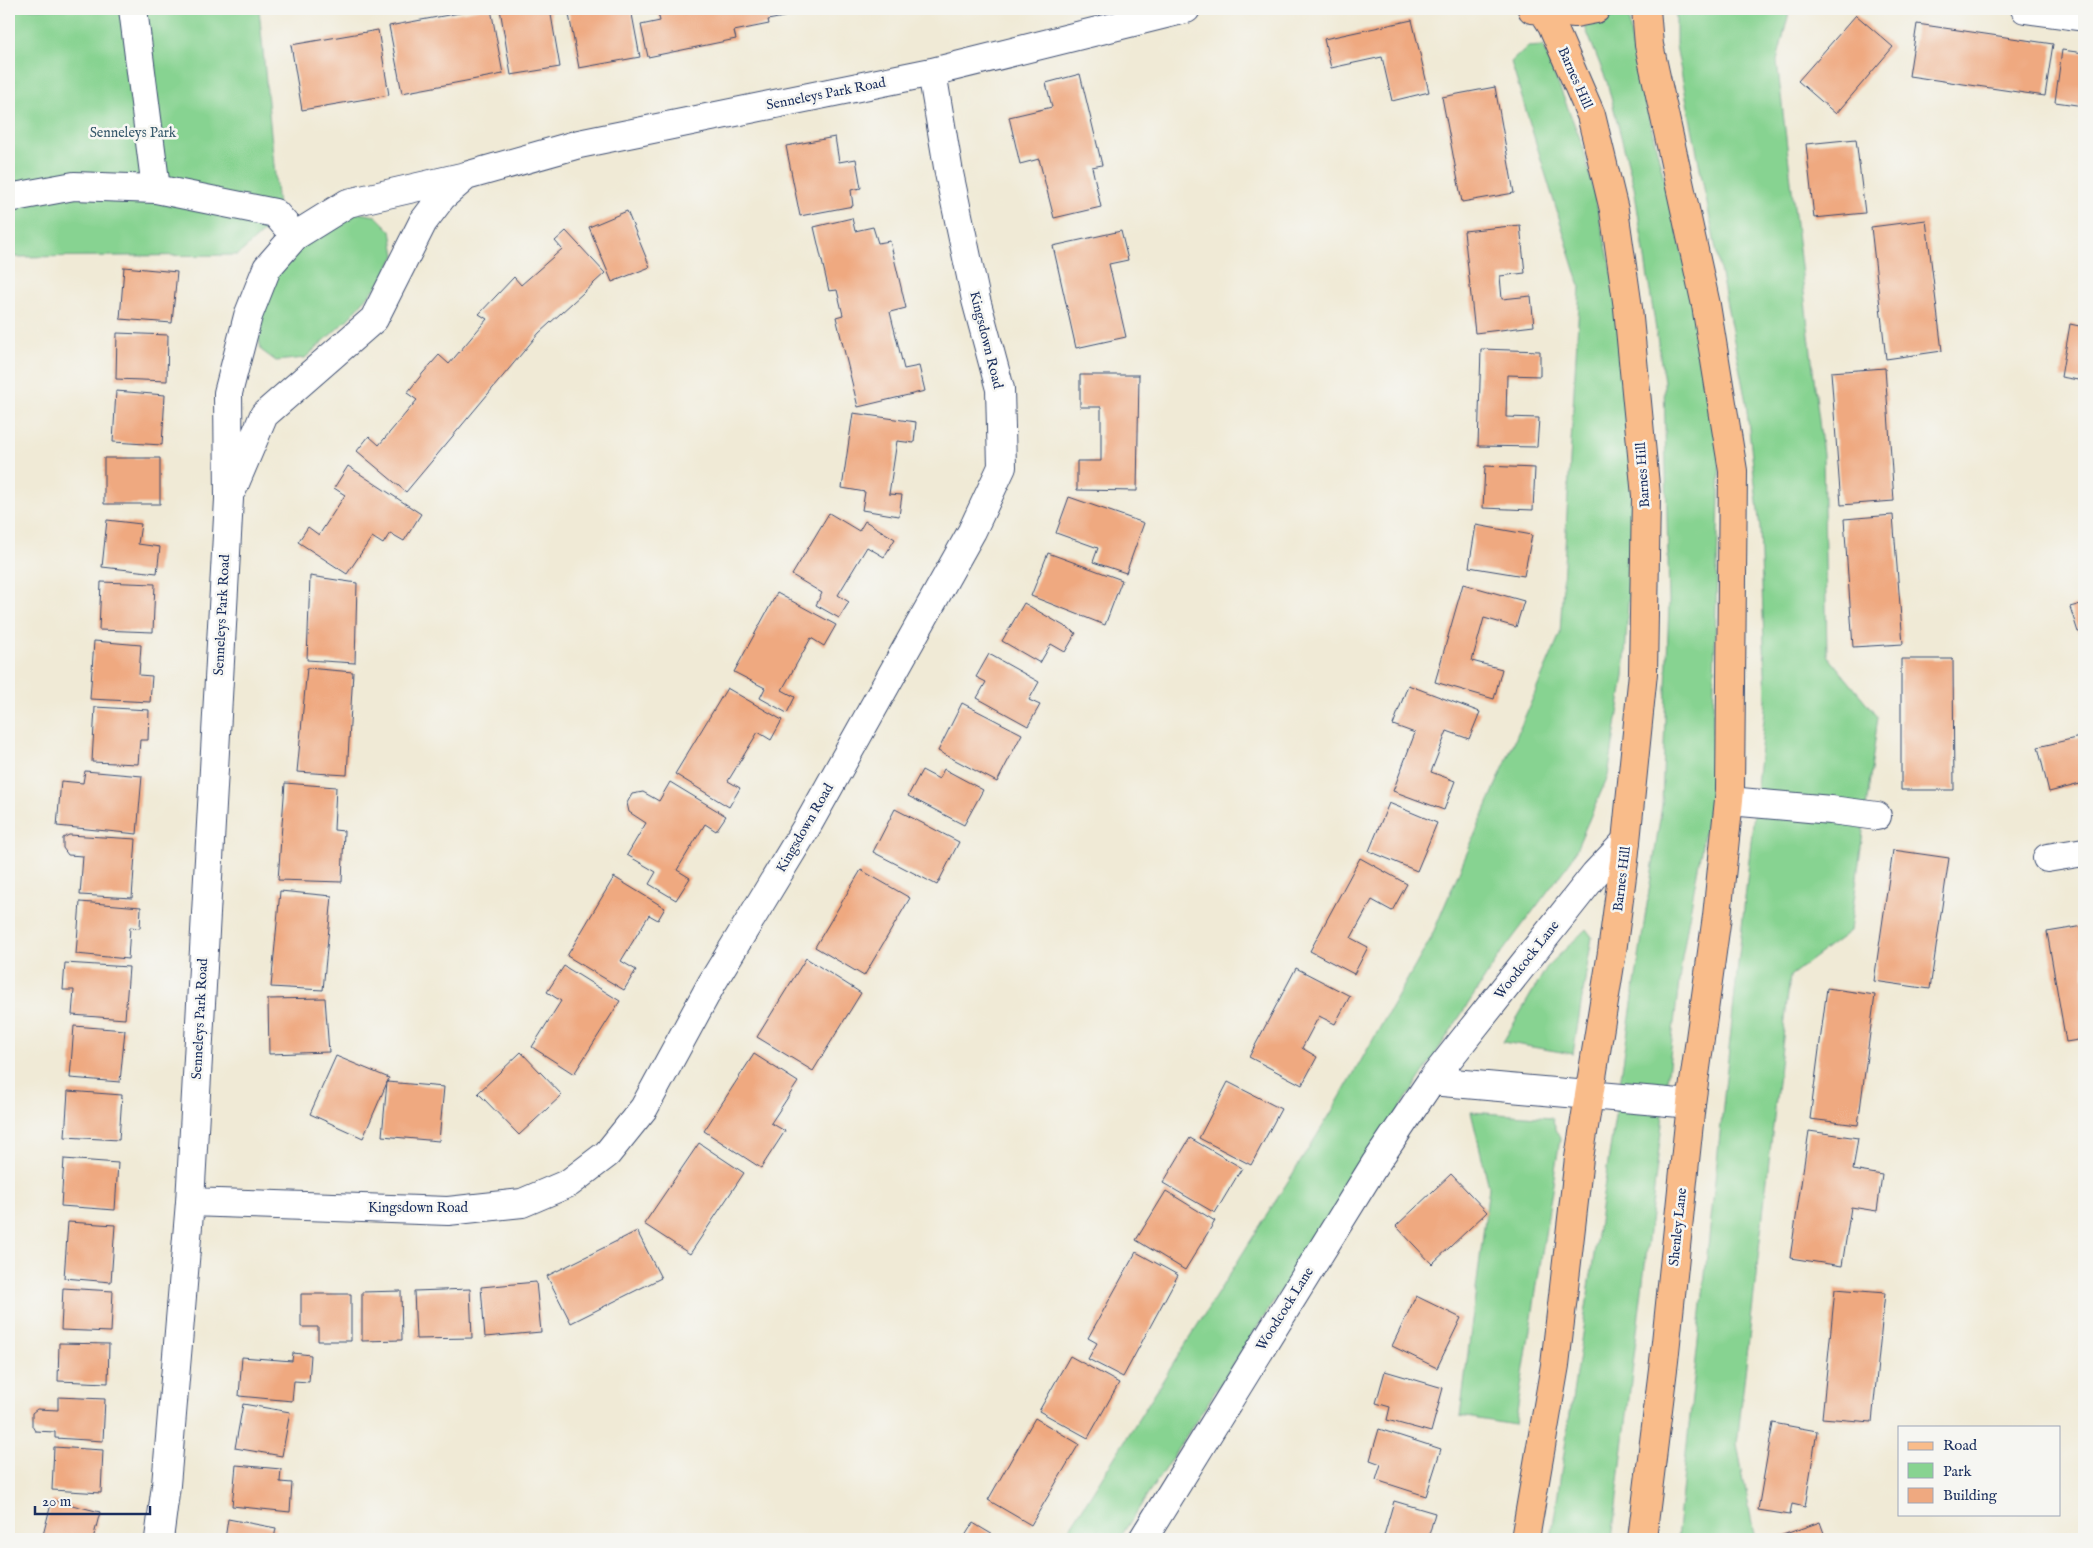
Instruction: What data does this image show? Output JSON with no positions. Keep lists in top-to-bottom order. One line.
{"streets":{"main road":["Barnes Hill","Shenley Lane"],"street":["Senneleys Park Road","Kingsdown Road","Woodcock Lane"]},"crossings":[["Barnes Hill","Woodcock Lane"],["Senneleys Park Road","Kingsdown Road"]],"parks":["Senneleys Park"],"legend":["Road","Park","Building"],"scale_bar":"20 m"}
